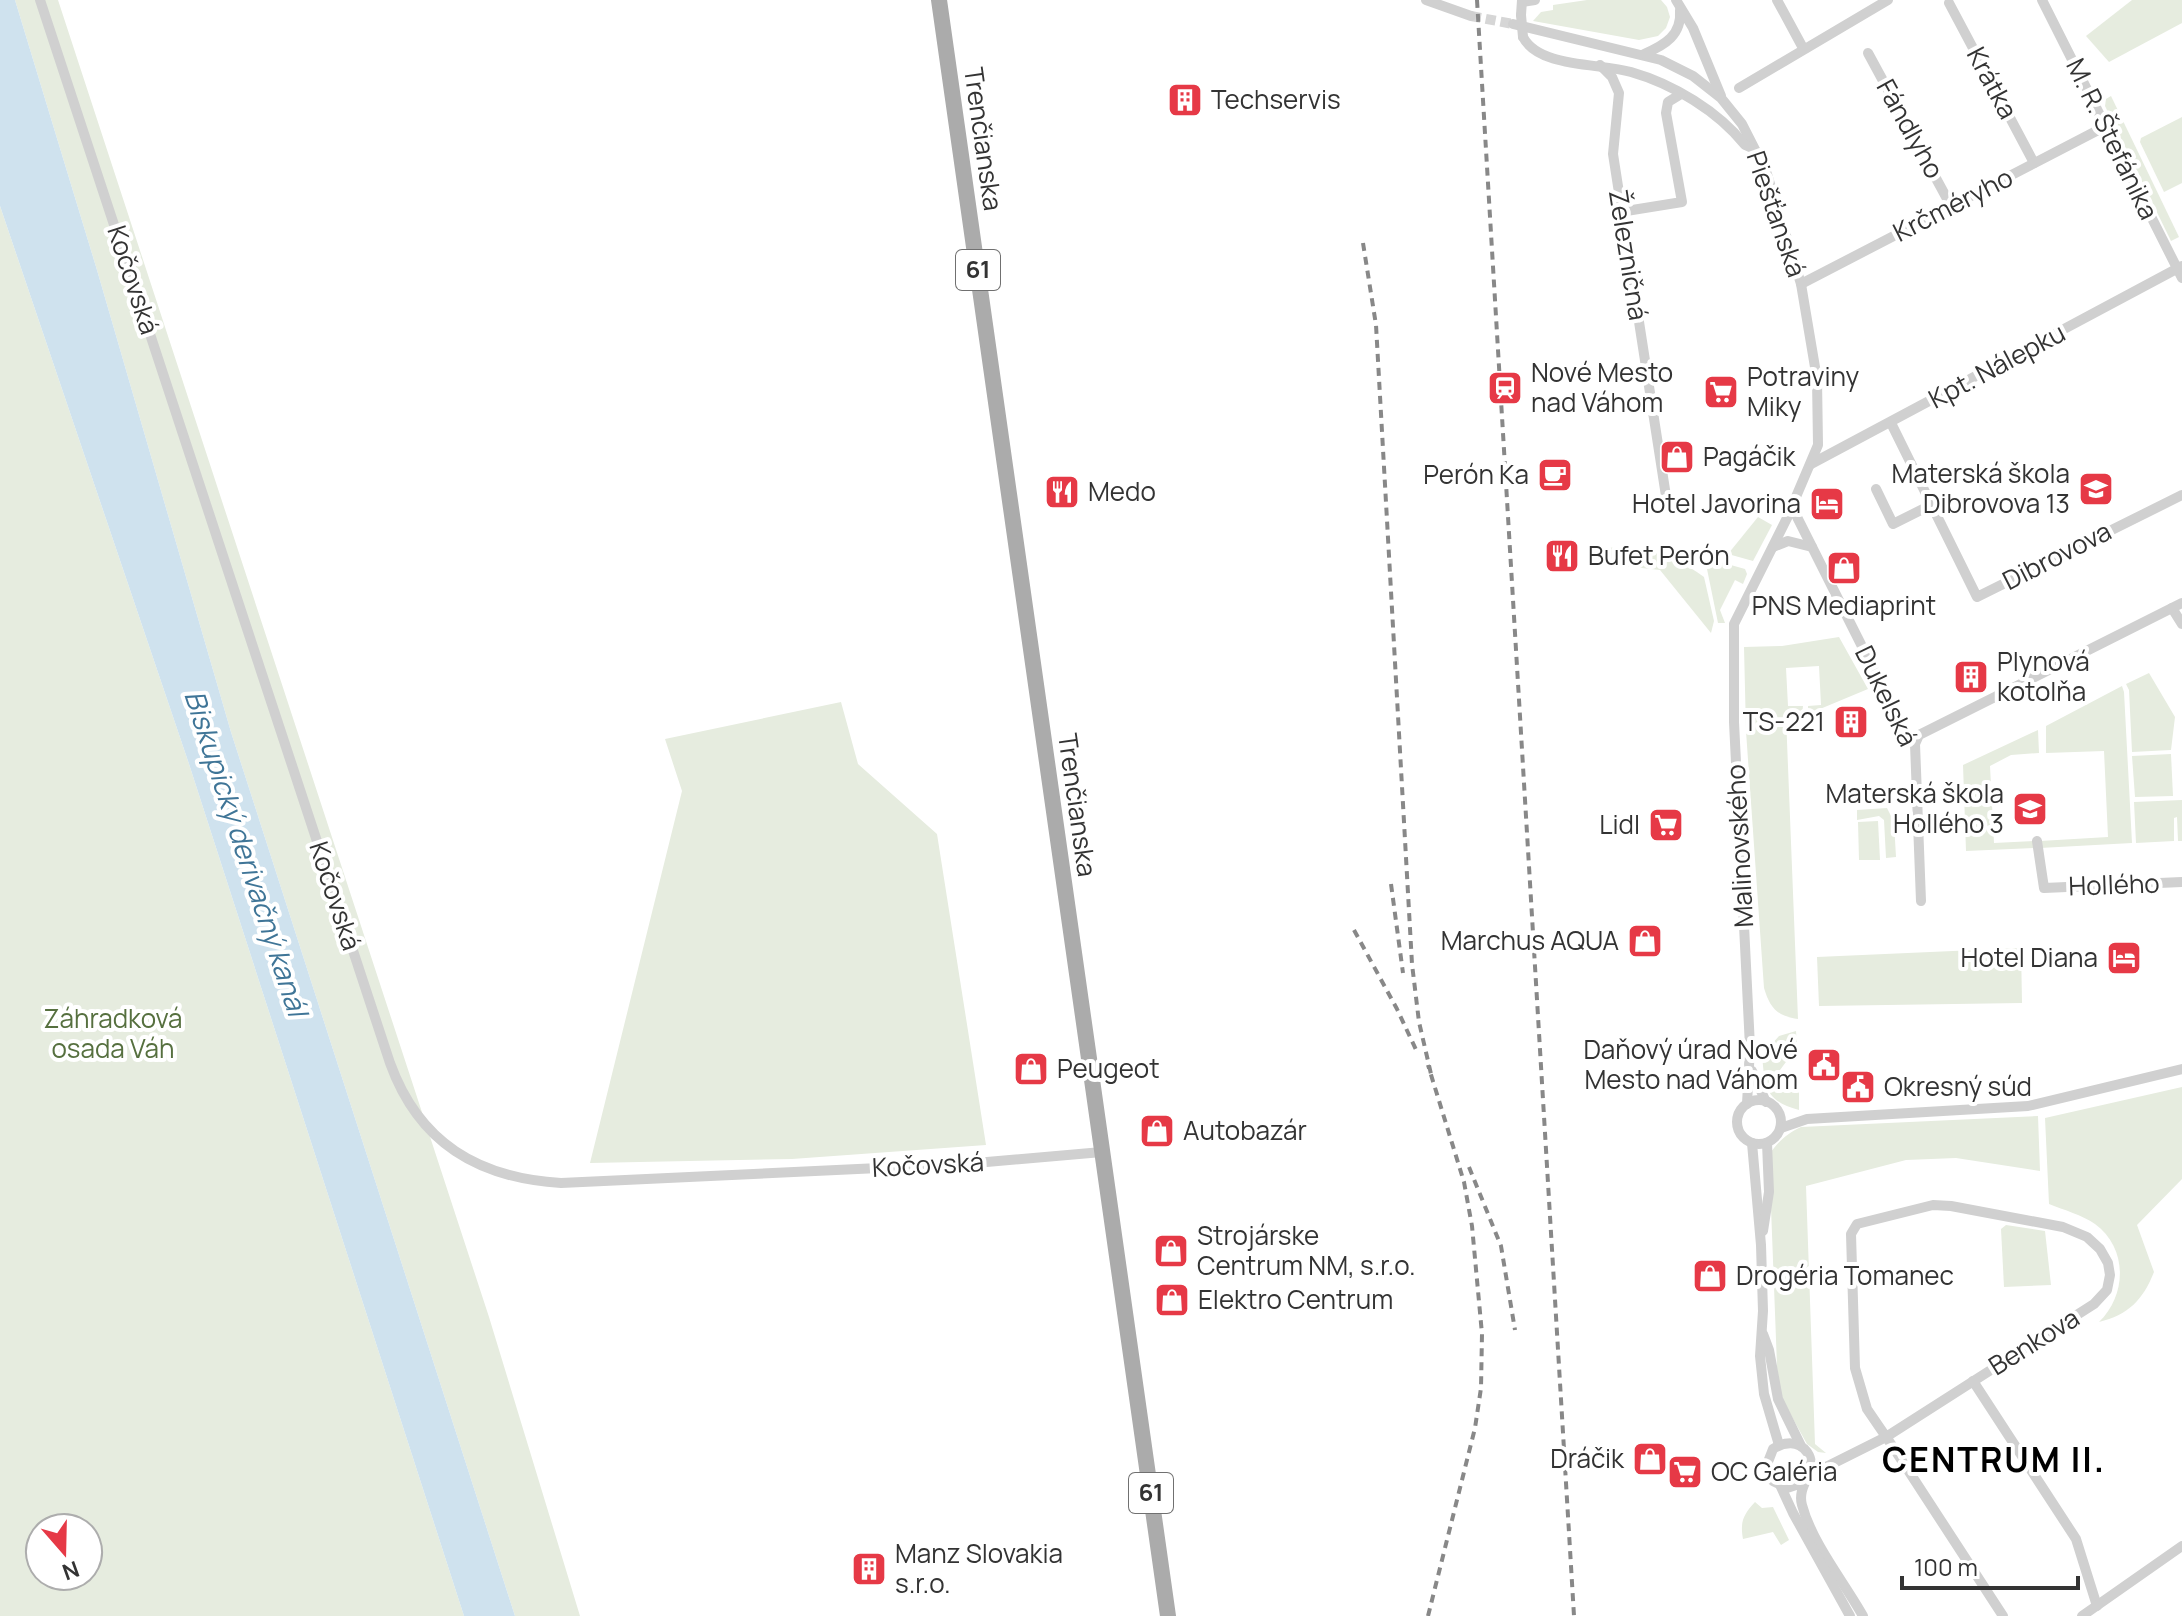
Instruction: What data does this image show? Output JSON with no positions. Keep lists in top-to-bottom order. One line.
{"streets":{"main road":["Trenčianska","61"],"street":["Krátka","Fándlyho","M. R. Štefánika","Krčméryho","Piešťanská","Železničná","Kočovská","Kpt. Nálepku","Dibrovova","Dukelská","Malinovského","Hollého","Benkova"]},"crossings":[["Krátka","Krčméryho"],["Fándlyho","Krčméryho"],["Trenčianska","Kočovská"],["M. R. Štefánika","Krčméryho"],["M. R. Štefánika","Kpt. Nálepku"],["Krčméryho","Piešťanská"],["Piešťanská","Kpt. Nálepku"],["Piešťanská","Dukelská"],["Piešťanská","Malinovského"],["Kpt. Nálepku","Dibrovova"]],"districts":["CENTRUM II."],"water":["Biskupický derivačný kanál"],"parks":["Záhradková osada Váh"],"places":{"building":["Techservis","Plynová kotolňa","TS-221","Manz Slovakia s.r.o."],"station":["Nové Mesto nad Váhom"],"supermarket":["Potraviny Miky","Lidl","OC Galéria"],"shop":["Pagáčik","PNS Mediaprint","Marchus AQUA","Peugeot","Autobazár","Strojárske Centrum NM, s.r.o.","Drogéria Tomanec","Elektro Centrum","Dráčik"],"cafe":["Perón Ka"],"school or university":["Materská škola Dibrovova 13","Materská škola Hollého 3"],"restaurant":["Medo","Bufet Perón"],"hotel":["Hotel Javorina","Hotel Diana"],"public building":["Daňový úrad Nové Mesto nad Váhom","Okresný súd"]},"scale_bar":"100 m","north":"bottom"}
